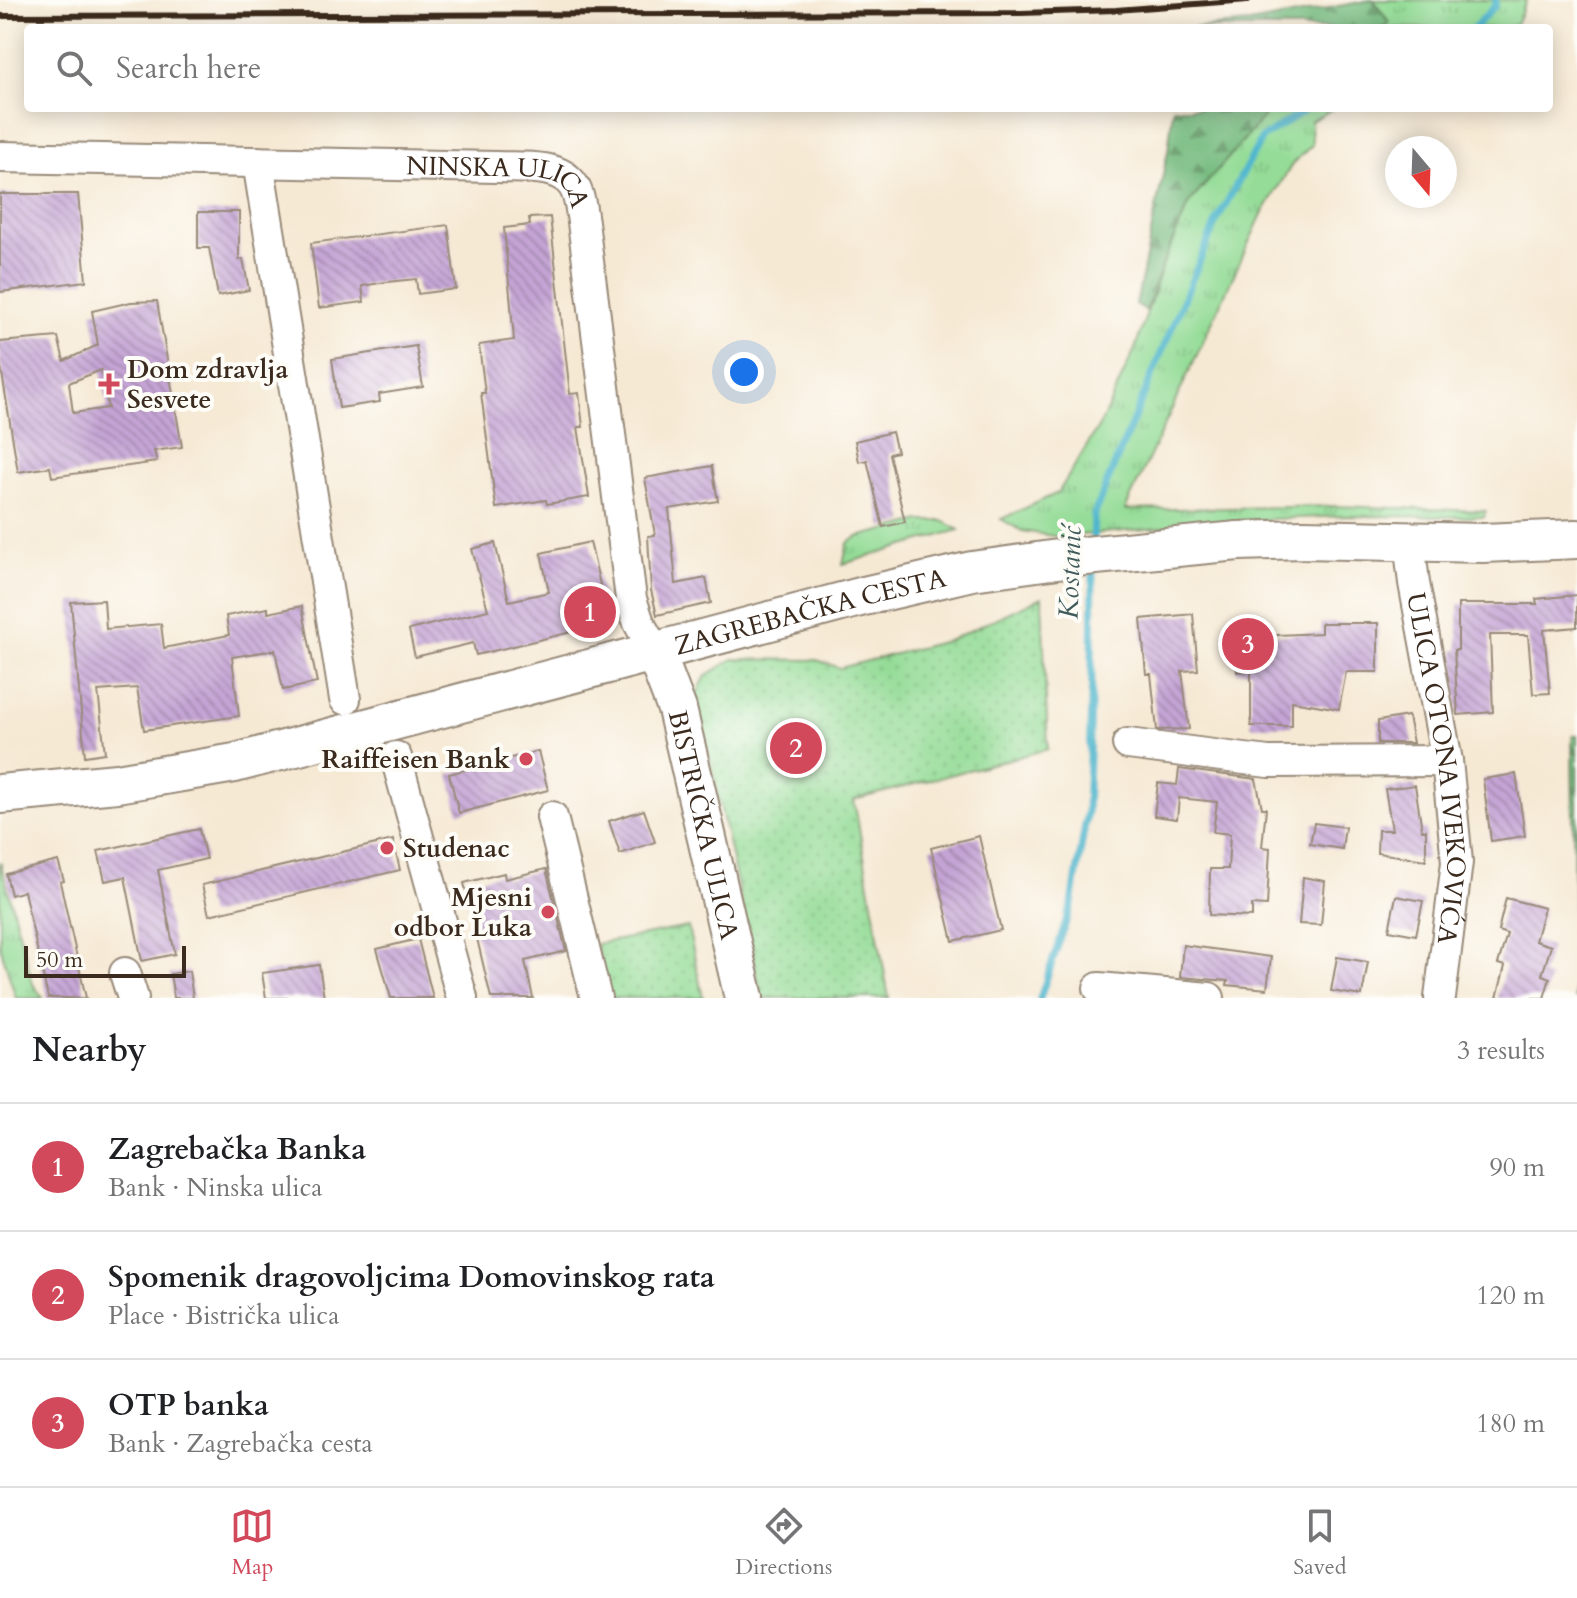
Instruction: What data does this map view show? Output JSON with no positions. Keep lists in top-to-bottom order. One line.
{"streets":{"main road":["ZAGREBAČKA CESTA","BISTRIČKA ULICA"],"street":["NINSKA ULICA","ULICA OTONA IVEKOVIĆA"]},"crossings":[["NINSKA ULICA","ZAGREBAČKA CESTA"],["NINSKA ULICA","BISTRIČKA ULICA"],["ZAGREBAČKA CESTA","ULICA OTONA IVEKOVIĆA"],["ZAGREBAČKA CESTA","BISTRIČKA ULICA"]],"water":["Kostanić"],"places":{"health":["Dom zdravlja Sesvete"],"other":["Raiffeisen Bank","Studenac","Mjesni odbor Luka"]},"scale_bar":"50 m","north":"bottom","page":{"search":"Search here","pins":["1","3","2"],"scale":"50 m","heading":["Nearby","3 results"],"list":[{"mark":"1","name":"Zagrebačka Banka","note":"Bank · Ninska ulica","value":"90 m"},{"mark":"2","name":"Spomenik dragovoljcima Domovinskog rata","note":"Place · Bistrička ulica","value":"120 m"},{"mark":"3","name":"OTP banka","note":"Bank · Zagrebačka cesta","value":"180 m"}],"nav":["Map","Directions","Saved"]}}
